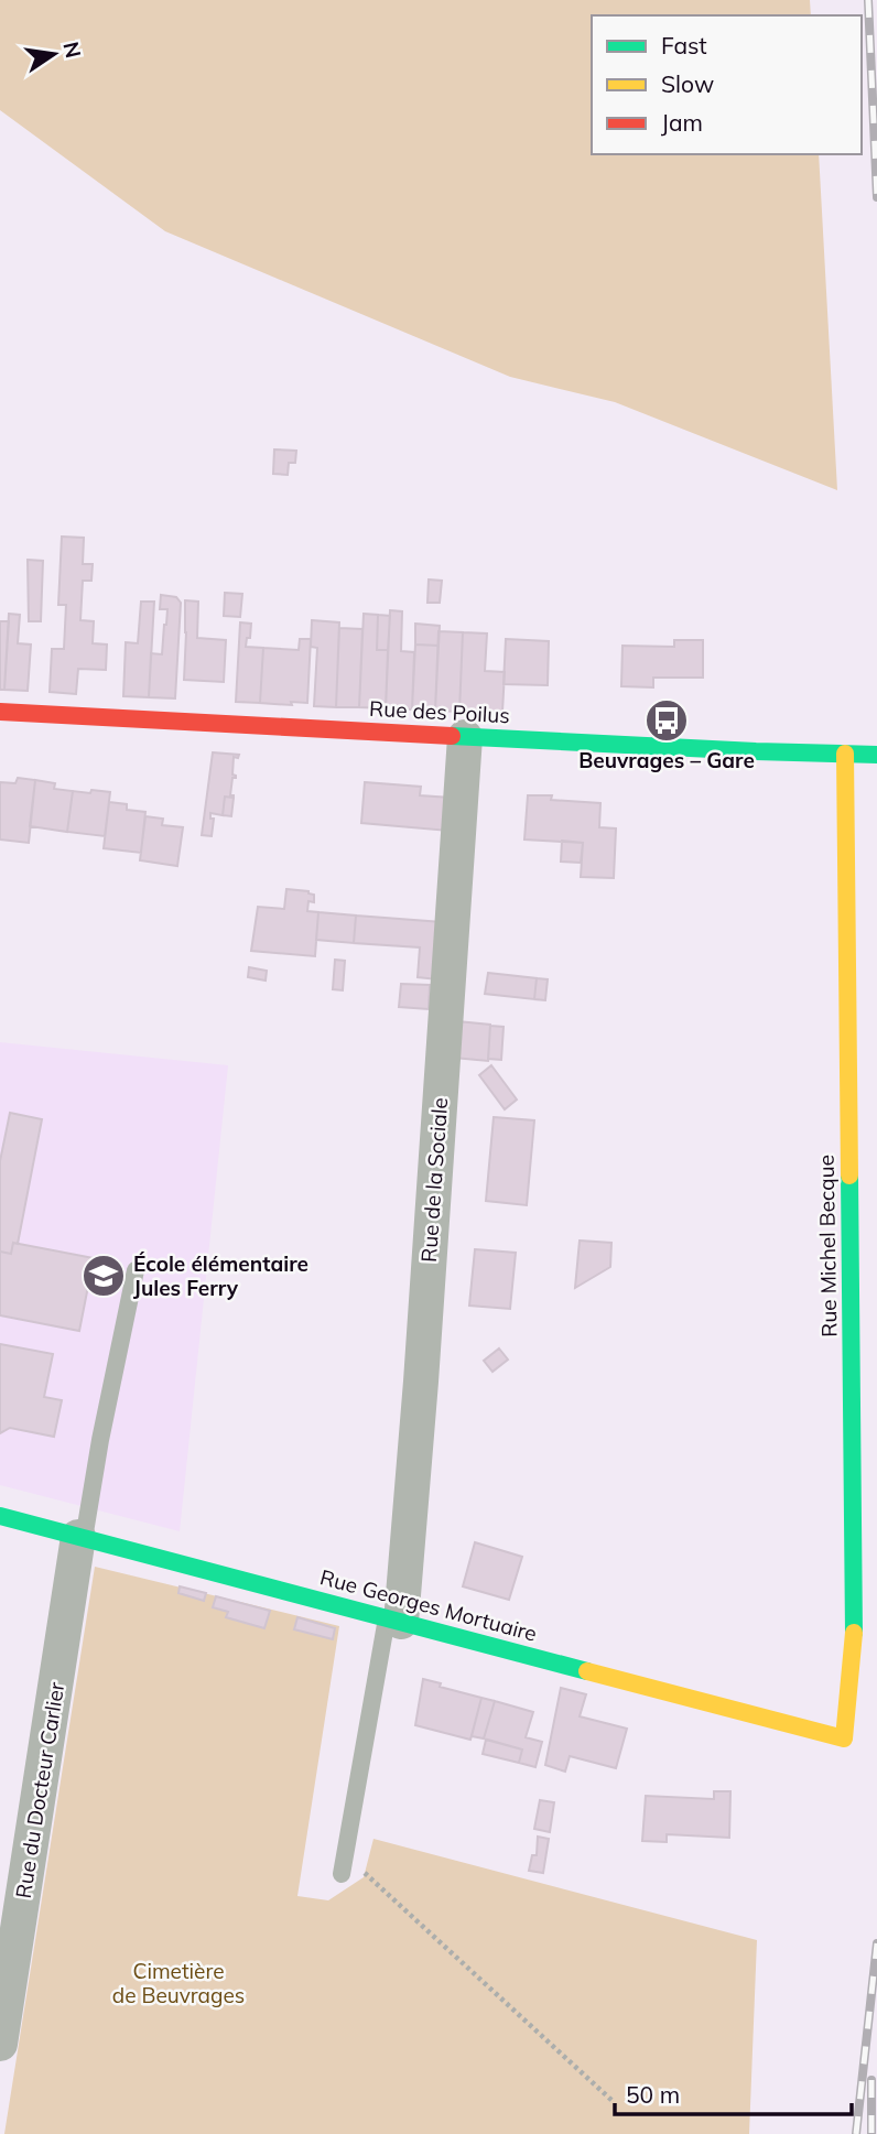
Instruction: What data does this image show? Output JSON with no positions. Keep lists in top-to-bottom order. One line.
{"streets":{"street":["Rue des Poilus","Rue de la Sociale","Rue Michel Becque","Rue Georges Mortuaire","Rue du Docteur Carlier"]},"crossings":[["Rue des Poilus","Rue de la Sociale"],["Rue des Poilus","Rue Michel Becque"],["Rue de la Sociale","Rue Georges Mortuaire"],["Rue Michel Becque","Rue Georges Mortuaire"],["Rue Georges Mortuaire","Rue du Docteur Carlier"]],"parks":["Cimetière de Beuvrages"],"places":{"bus stop":["Beuvrages – Gare"],"school or university":["École élémentaire Jules Ferry"]},"legend":["Fast","Slow","Jam"],"scale_bar":"50 m","north":"right"}
